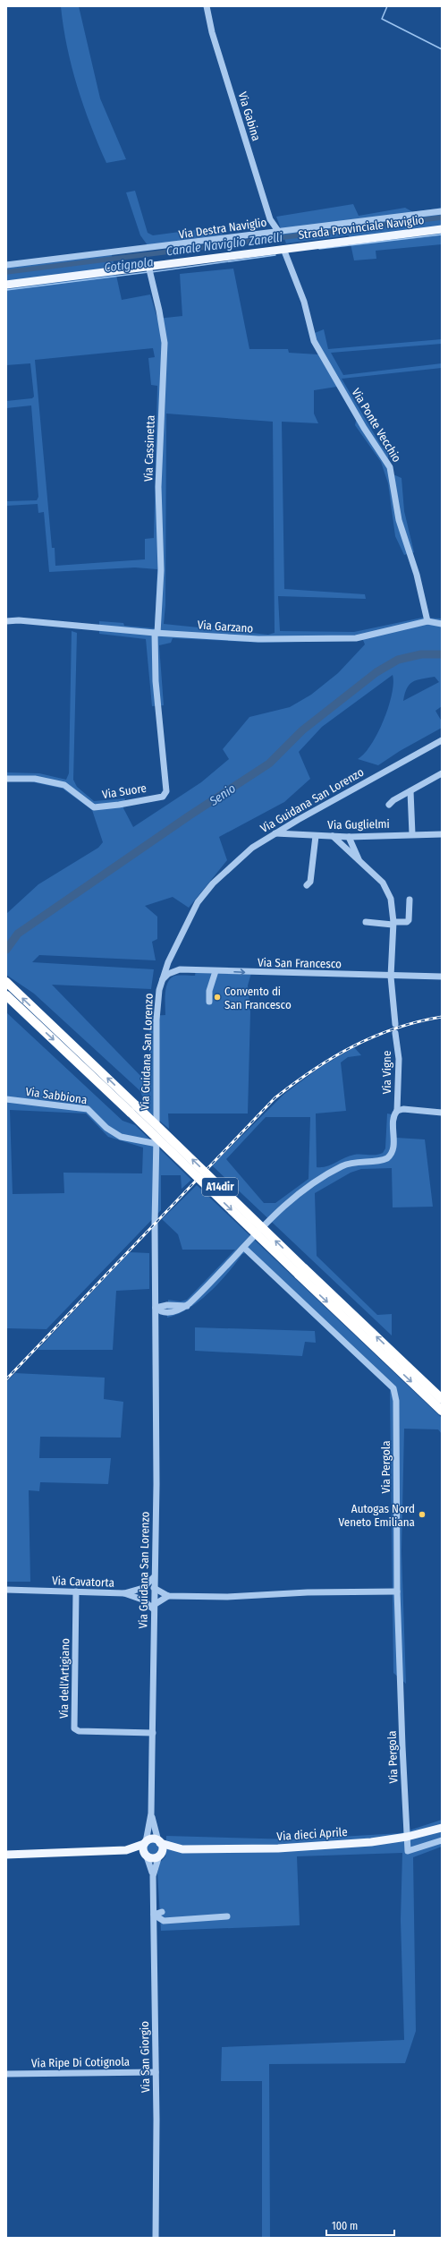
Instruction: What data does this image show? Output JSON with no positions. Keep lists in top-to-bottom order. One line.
{"streets":{"highway":["A14dir"],"main road":["Strada Provinciale Naviglio","Via dieci Aprile"],"street":["Via Gabina","Via Destra Naviglio","Via Ponte Vecchio","Via Cassinetta","Via Garzano","Via Suore","Via Guidana San Lorenzo","Via Guglielmi","Via San Francesco","Via Vigne","Via Sabbiona","Via Pergola","Via Cavatorta","Via dell'Artigiano","Via San Giorgio","Via Ripe Di Cotignola"]},"crossings":[["Via Gabina","Via Destra Naviglio"],["Strada Provinciale Naviglio","Via Ponte Vecchio"],["Strada Provinciale Naviglio","Via Cassinetta"],["Via Ponte Vecchio","Via Garzano"],["Via Cassinetta","Via Garzano"],["Via Cassinetta","Via Suore"],["Via Guidana San Lorenzo","Via Guglielmi"],["Via Guidana San Lorenzo","Via San Francesco"],["Via Guidana San Lorenzo","Via Sabbiona"],["Via Guidana San Lorenzo","Via Cavatorta"],["Via Guidana San Lorenzo","Via dell'Artigiano"],["Via Vigne","Via Pergola"],["Via Pergola","Via dieci Aprile"],["Via Cavatorta","Via dell'Artigiano"],["Via dieci Aprile","Via San Giorgio"],["Via San Giorgio","Via Ripe Di Cotignola"]],"one_way":["Via San Francesco"],"water":["Canale Naviglio Zanelli","Cotignola","Senio"],"places":["Convento di San Francesco","Autogas Nord Veneto Emiliana"],"scale_bar":"100 m"}
